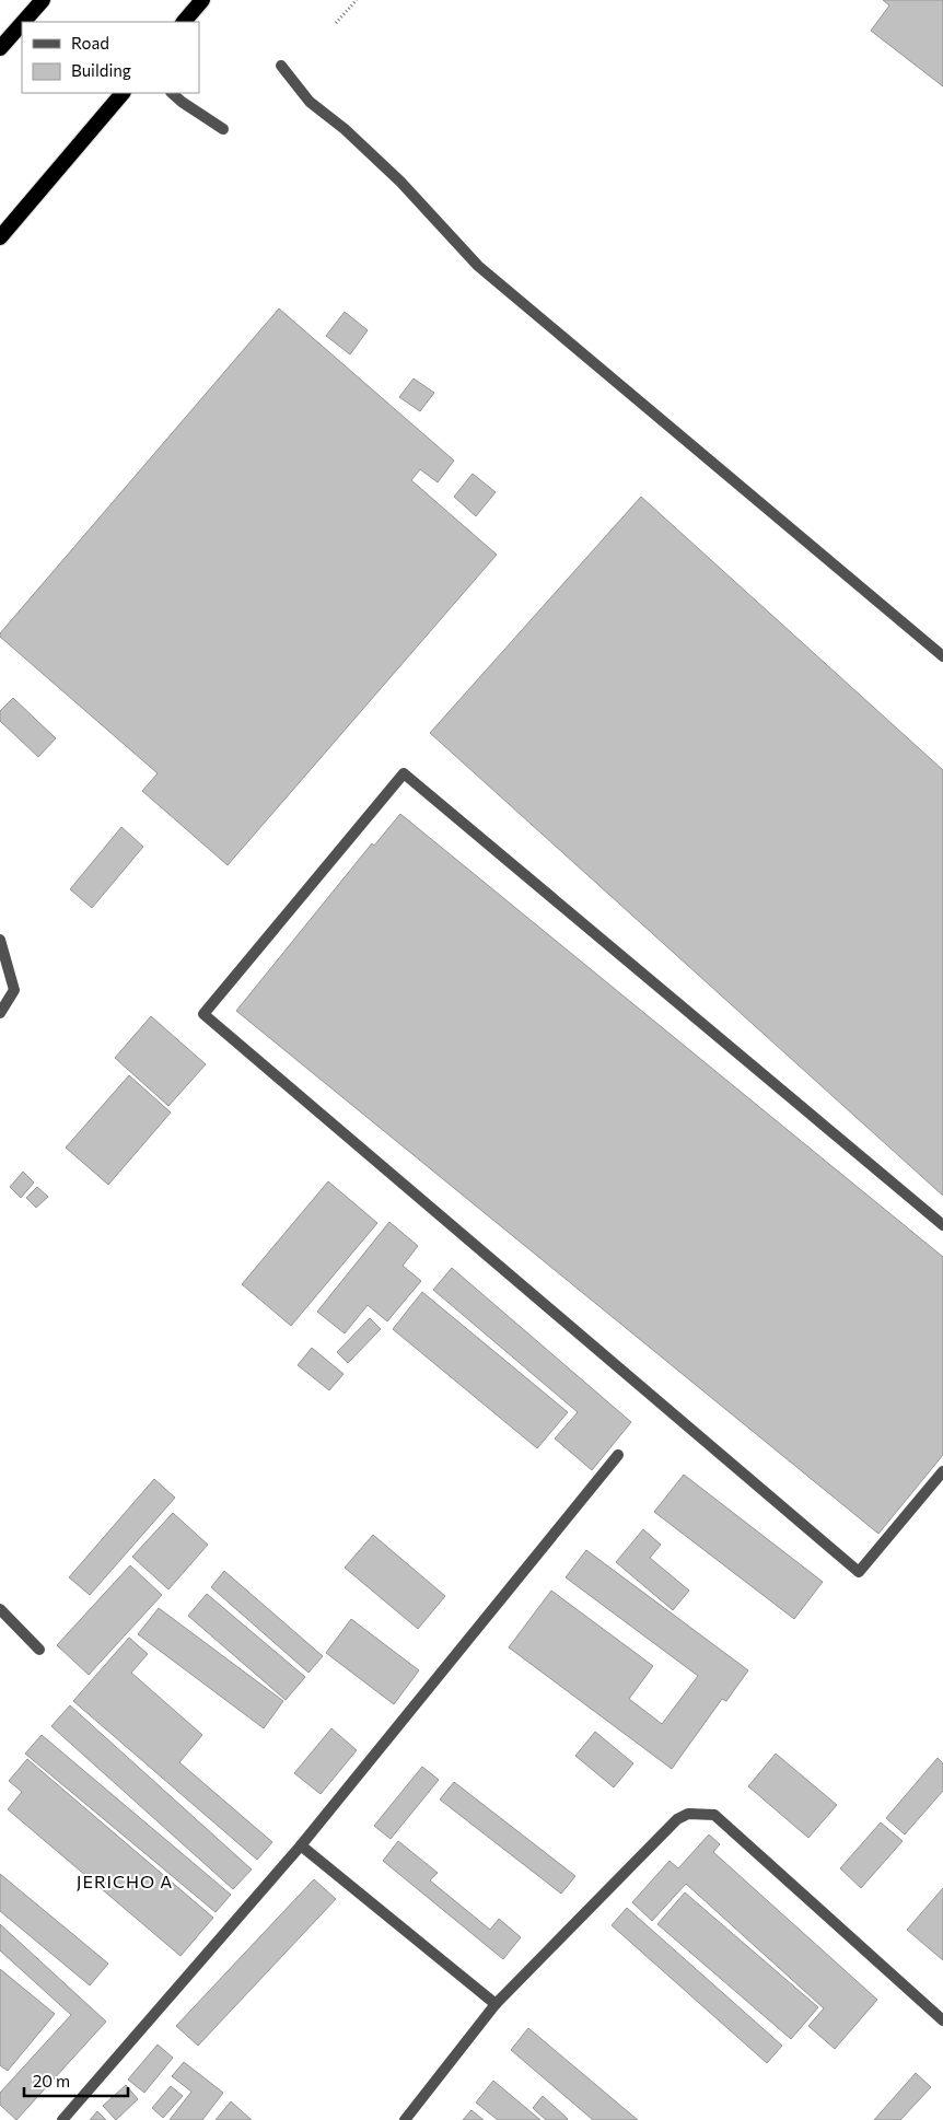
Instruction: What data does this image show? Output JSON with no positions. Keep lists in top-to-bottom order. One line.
{"districts":["JERICHO A"],"legend":["Road","Building"],"scale_bar":"20 m"}
